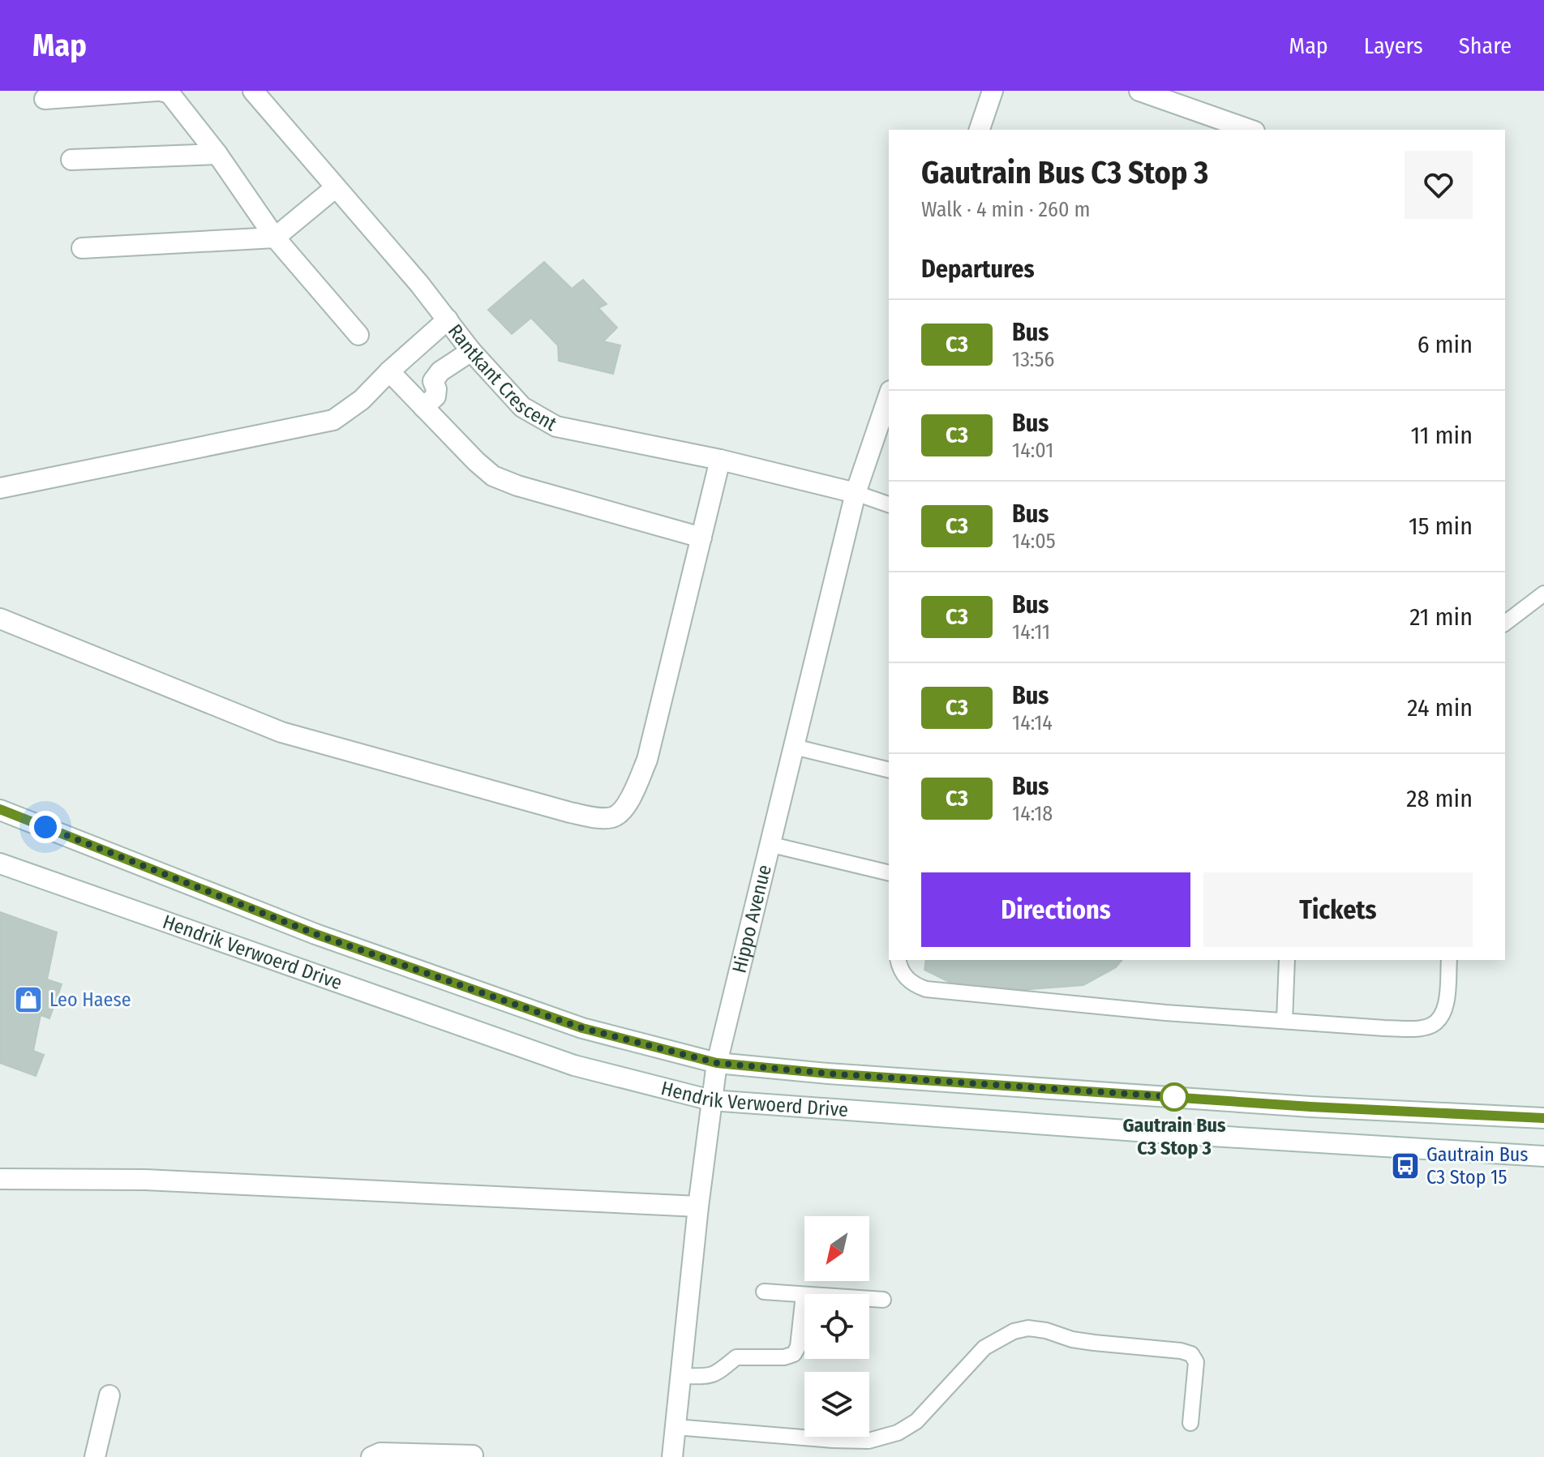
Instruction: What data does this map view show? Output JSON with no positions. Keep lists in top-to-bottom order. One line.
{"streets":{"street":["Rantkant Crescent","Hippo Avenue","Hendrik Verwoerd Drive"]},"crossings":[["Rantkant Crescent","Hippo Avenue"],["Hippo Avenue","Hendrik Verwoerd Drive"]],"places":{"shop":["Leo Haese"],"other":["Gautrain Bus C3 Stop 3"],"bus stop":["Gautrain Bus C3 Stop 15"]},"lines":["bus line C3"],"north":"bottom left","page":{"header":"Map","nav":["Map","Layers","Share"],"heading":[["Gautrain Bus C3 Stop 3","Walk · 4 min · 260 m"],"Departures"],"list":[{"mark":"C3","name":"Bus","note":"13:56","value":"6 min"},{"mark":"C3","name":"Bus","note":"14:01","value":"11 min"},{"mark":"C3","name":"Bus","note":"14:05","value":"15 min"},{"mark":"C3","name":"Bus","note":"14:11","value":"21 min"},{"mark":"C3","name":"Bus","note":"14:14","value":"24 min"},{"mark":"C3","name":"Bus","note":"14:18","value":"28 min"}],"buttons":["Directions","Tickets"]}}
